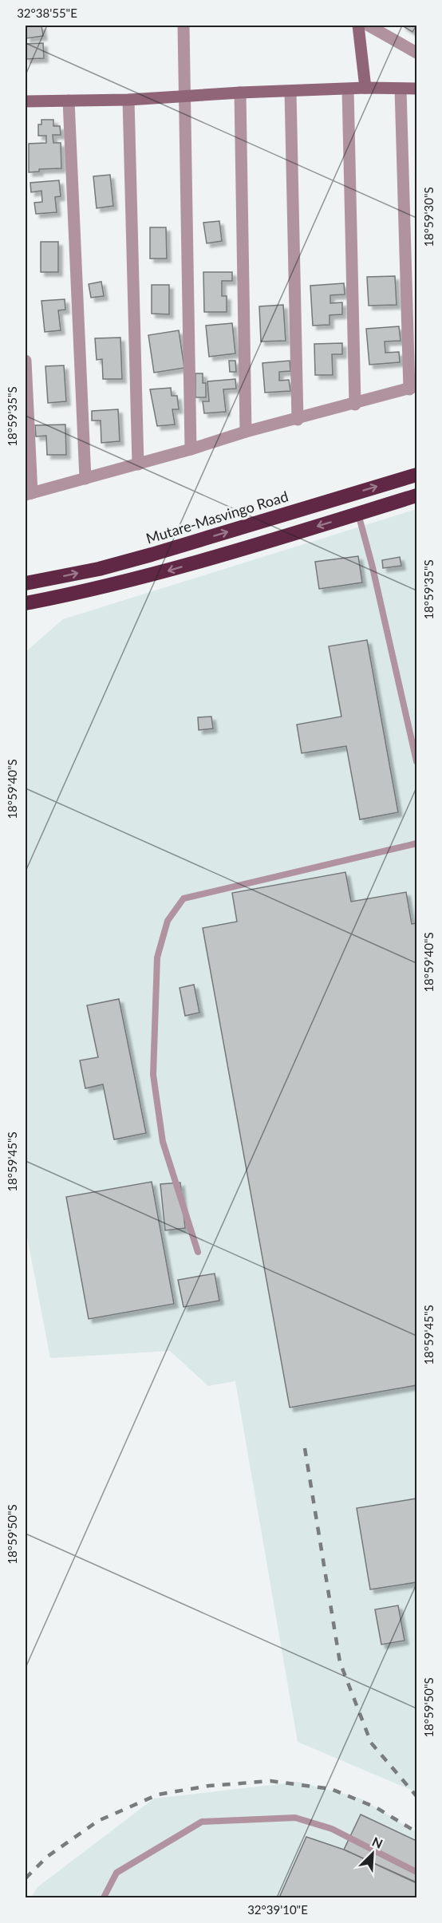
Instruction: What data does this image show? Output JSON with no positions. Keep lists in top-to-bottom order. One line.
{"streets":{"highway":["Mutare-Masvingo Road"]},"north":"top right","coordinates":["32°38'55\"E","18°59'30\"S","18°59'35\"S","18°59'40\"S","18°59'45\"S","18°59'50\"S","32°39'10\"E"]}
